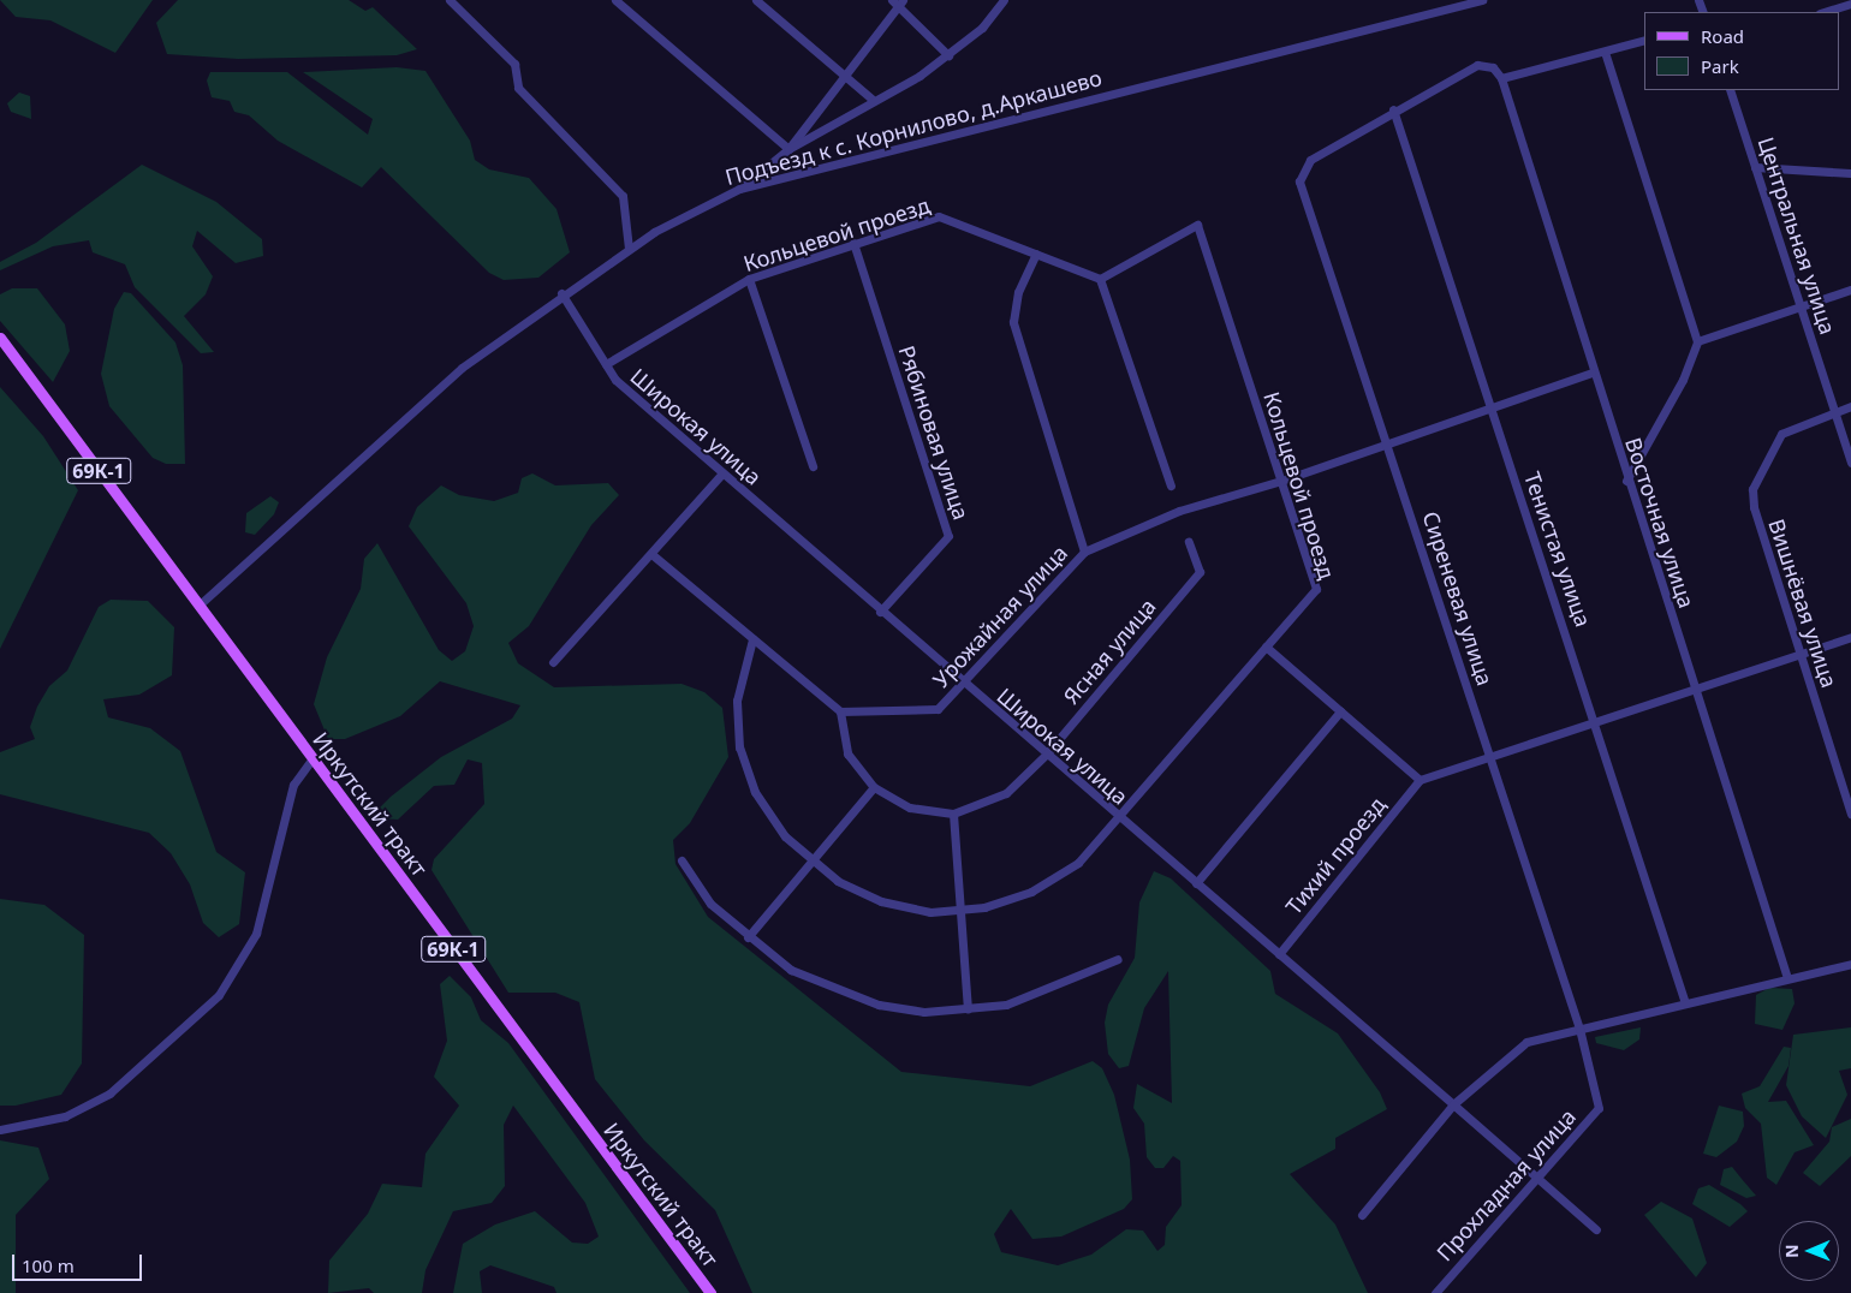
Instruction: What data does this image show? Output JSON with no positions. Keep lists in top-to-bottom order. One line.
{"streets":{"main road":["69К-1","Иркутский тракт"],"street":["Подъезд к с. Корнилово, д.Аркашево","Кольцевой проезд","Центральная улица","Широкая улица","Рябиновая улица","Восточная улица","Тенистая улица","Сиреневая улица","Вишнёвая улица","Урожайная улица","Ясная улица","Тихий проезд","Прохладная улица"]},"crossings":[["Подъезд к с. Корнилово, д.Аркашево","Широкая улица"],["Подъезд к с. Корнилово, д.Аркашево","Иркутский тракт"],["Кольцевой проезд","Широкая улица"],["Кольцевой проезд","Рябиновая улица"],["Кольцевой проезд","Урожайная улица"],["Центральная улица","Вишнёвая улица"],["Широкая улица","Рябиновая улица"],["Широкая улица","Урожайная улица"],["Широкая улица","Ясная улица"],["Широкая улица","Тихий проезд"],["Широкая улица","Прохладная улица"],["Тенистая улица","Сиреневая улица"],["Сиреневая улица","Прохладная улица"],["Урожайная улица","Ясная улица"]],"legend":["Road","Park"],"scale_bar":"100 m","north":"left"}
